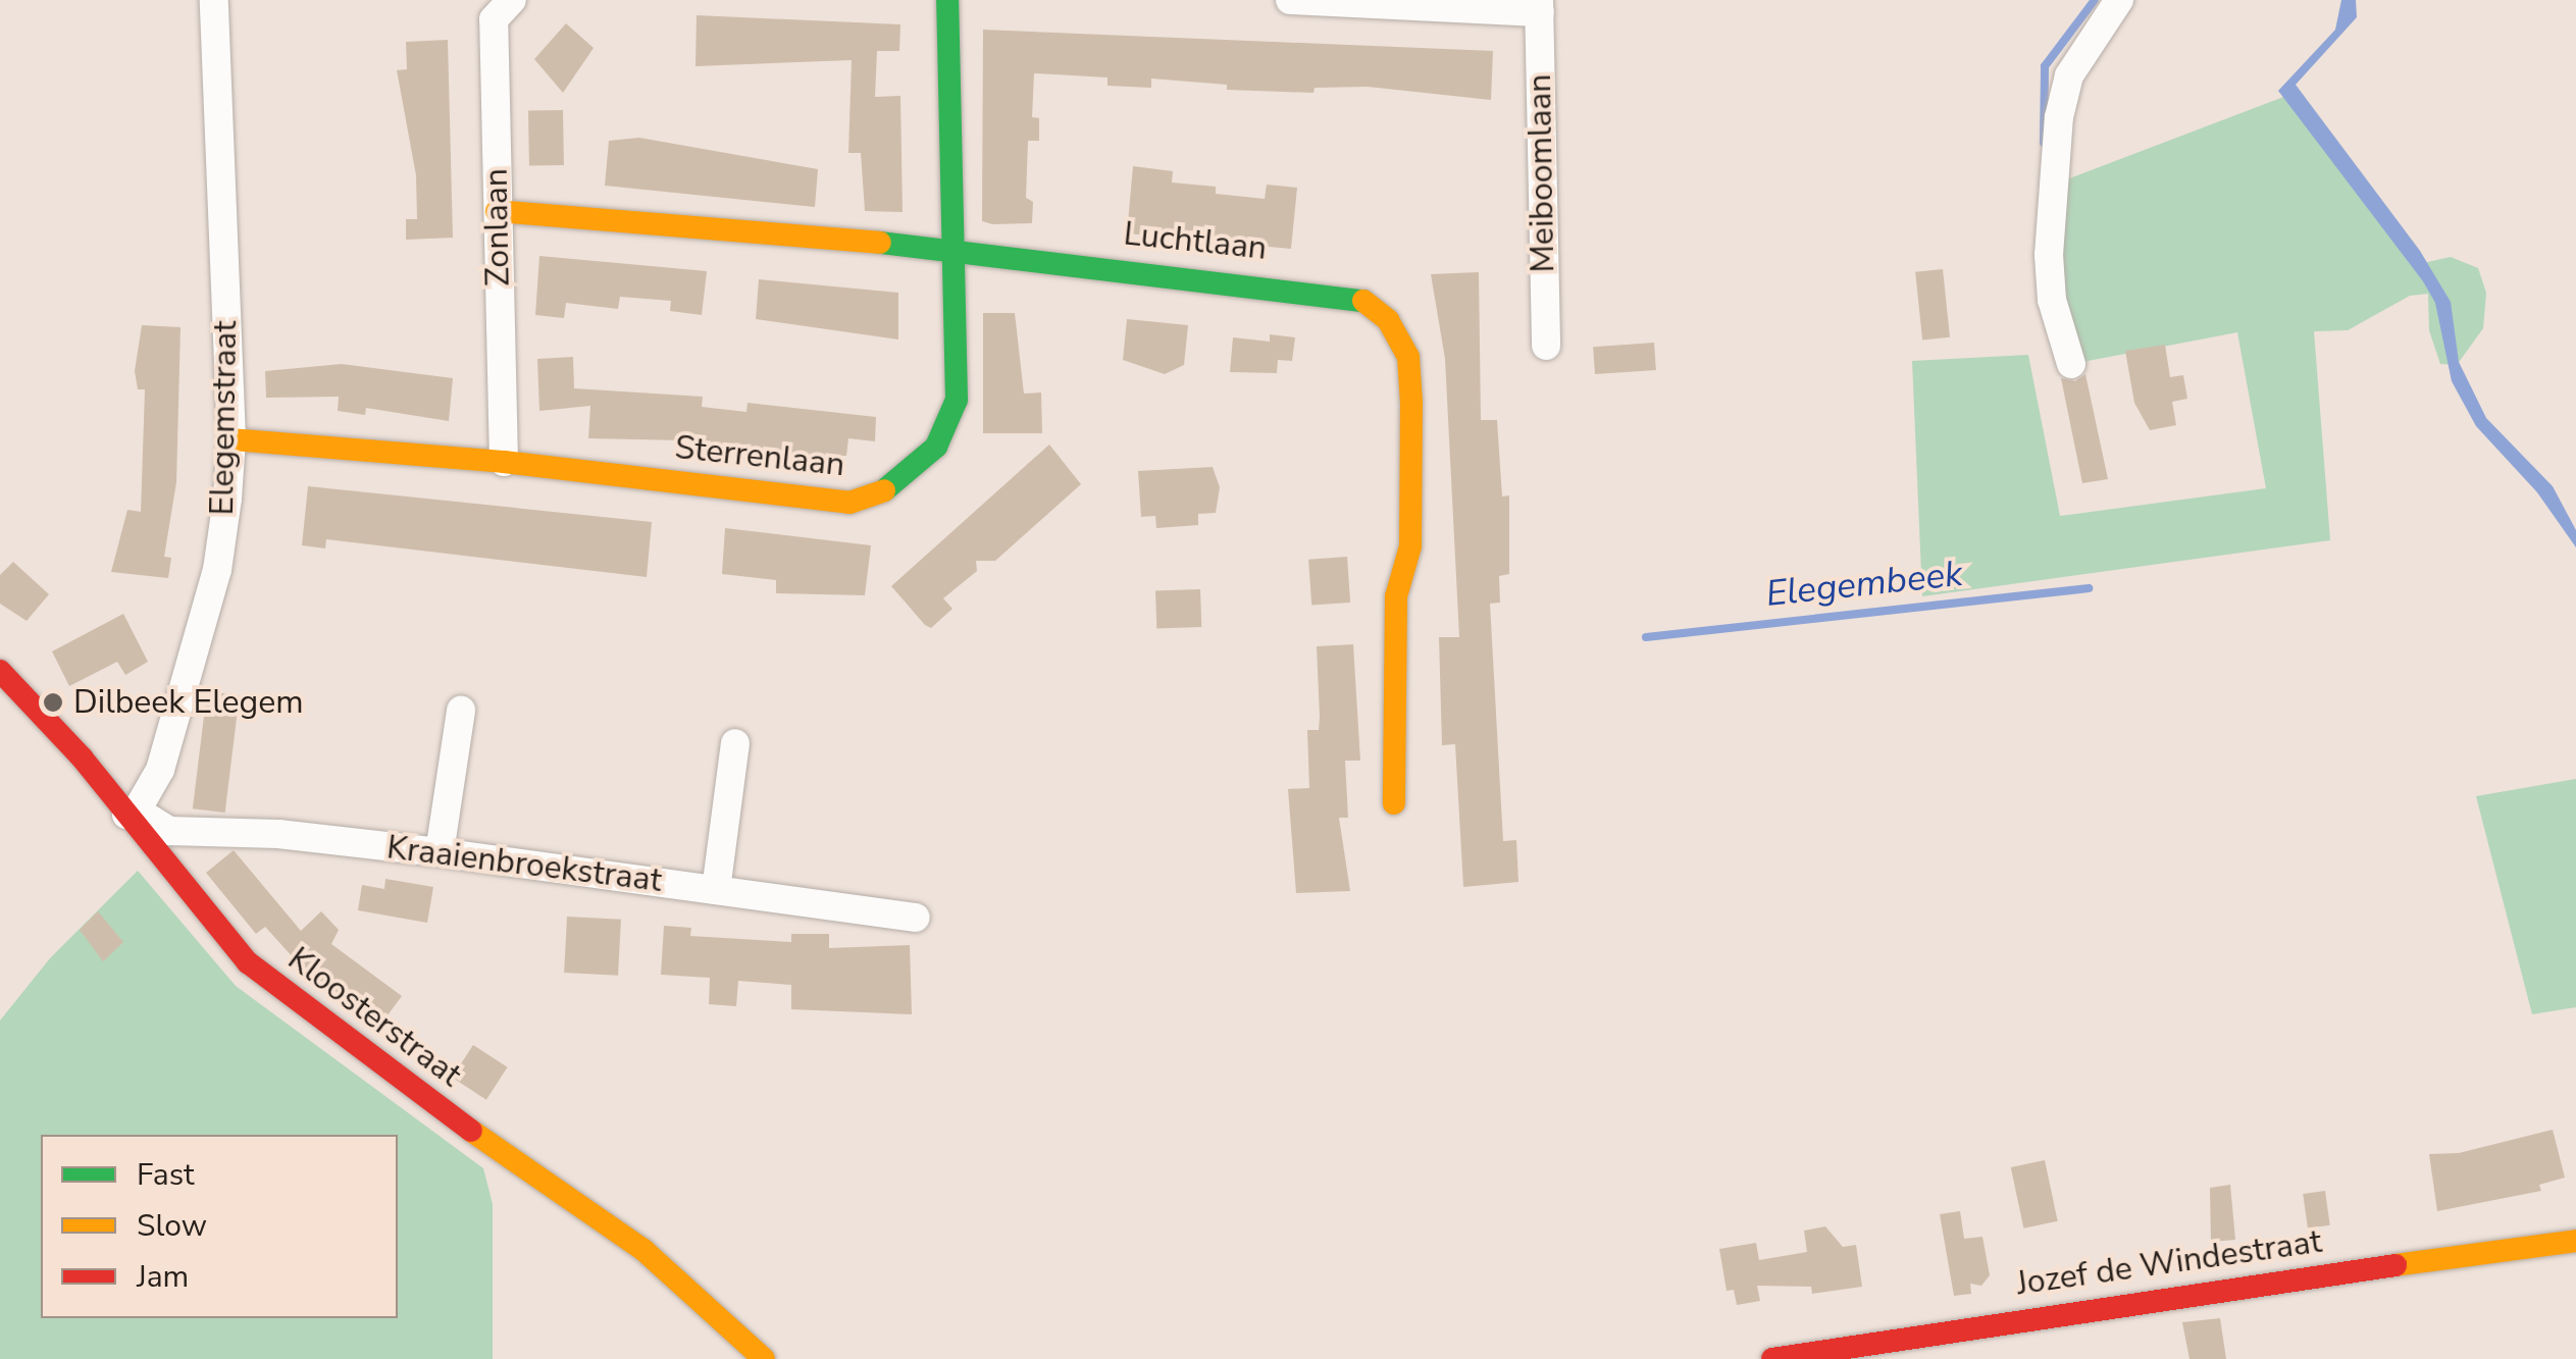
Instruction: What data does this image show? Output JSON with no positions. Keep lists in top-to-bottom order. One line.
{"streets":{"street":["Meiboomlaan","Zonlaan","Luchtlaan","Elegemstraat","Sterrenlaan","Kraaienbroekstraat","Kloosterstraat","Jozef de Windestraat"]},"crossings":[["Zonlaan","Luchtlaan"],["Zonlaan","Sterrenlaan"],["Luchtlaan","Sterrenlaan"],["Elegemstraat","Sterrenlaan"],["Elegemstraat","Kraaienbroekstraat"],["Elegemstraat","Kloosterstraat"],["Kraaienbroekstraat","Kloosterstraat"]],"water":["Elegembeek"],"places":["Dilbeek Elegem"],"legend":["Fast","Slow","Jam"]}
